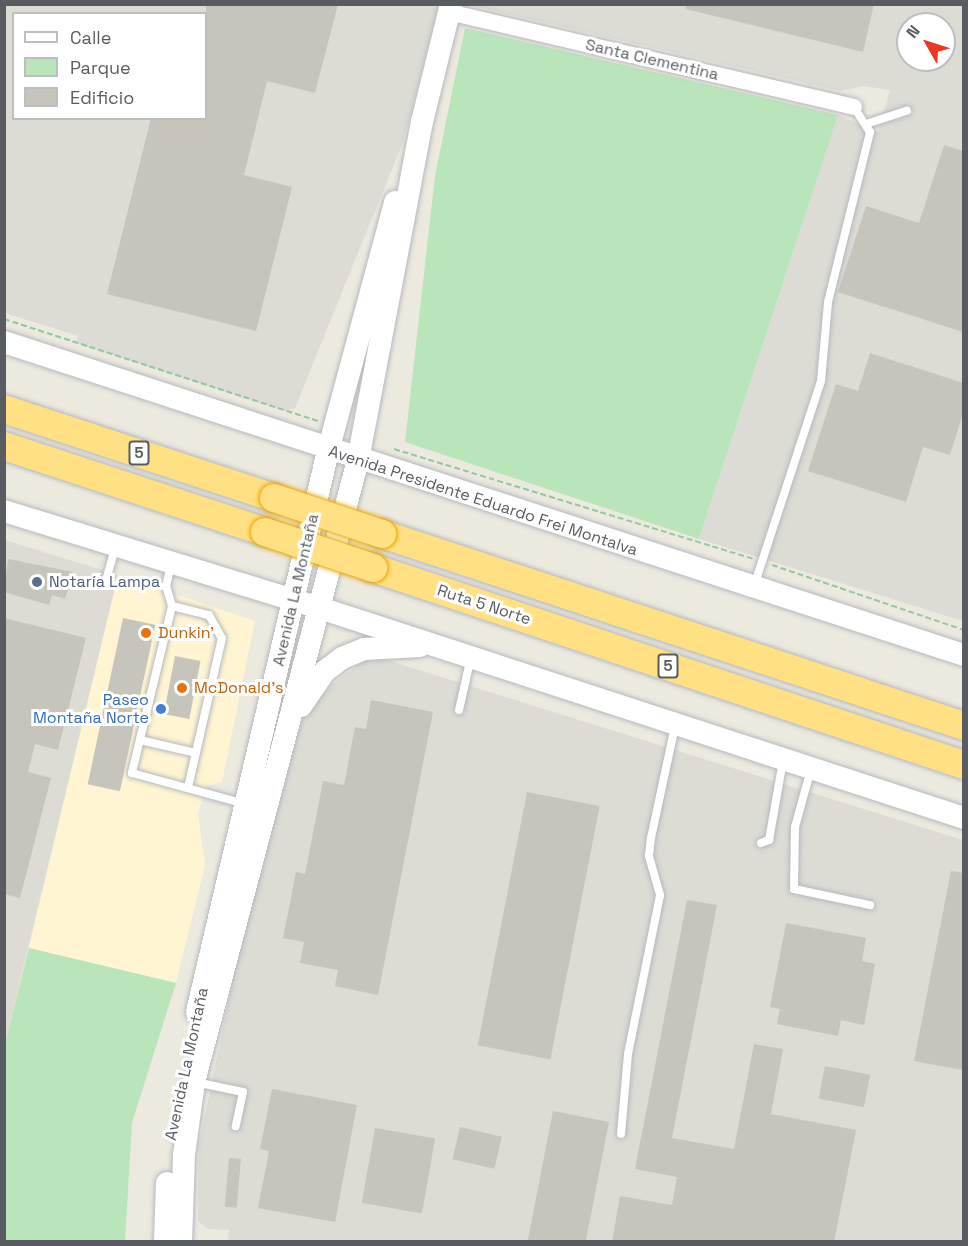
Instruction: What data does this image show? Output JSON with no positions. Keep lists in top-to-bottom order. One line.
{"streets":{"highway":["5","Ruta 5 Norte"],"main road":["Avenida Presidente Eduardo Frei Montalva","Avenida La Montaña"],"street":["Santa Clementina"]},"crossings":[["Santa Clementina","Avenida La Montaña"],["Avenida Presidente Eduardo Frei Montalva","Avenida La Montaña"]],"places":["Notaría Lampa","Dunkin'","McDonald's","Paseo Montaña Norte"],"legend":["Calle","Parque","Edificio"],"north":"top left"}
